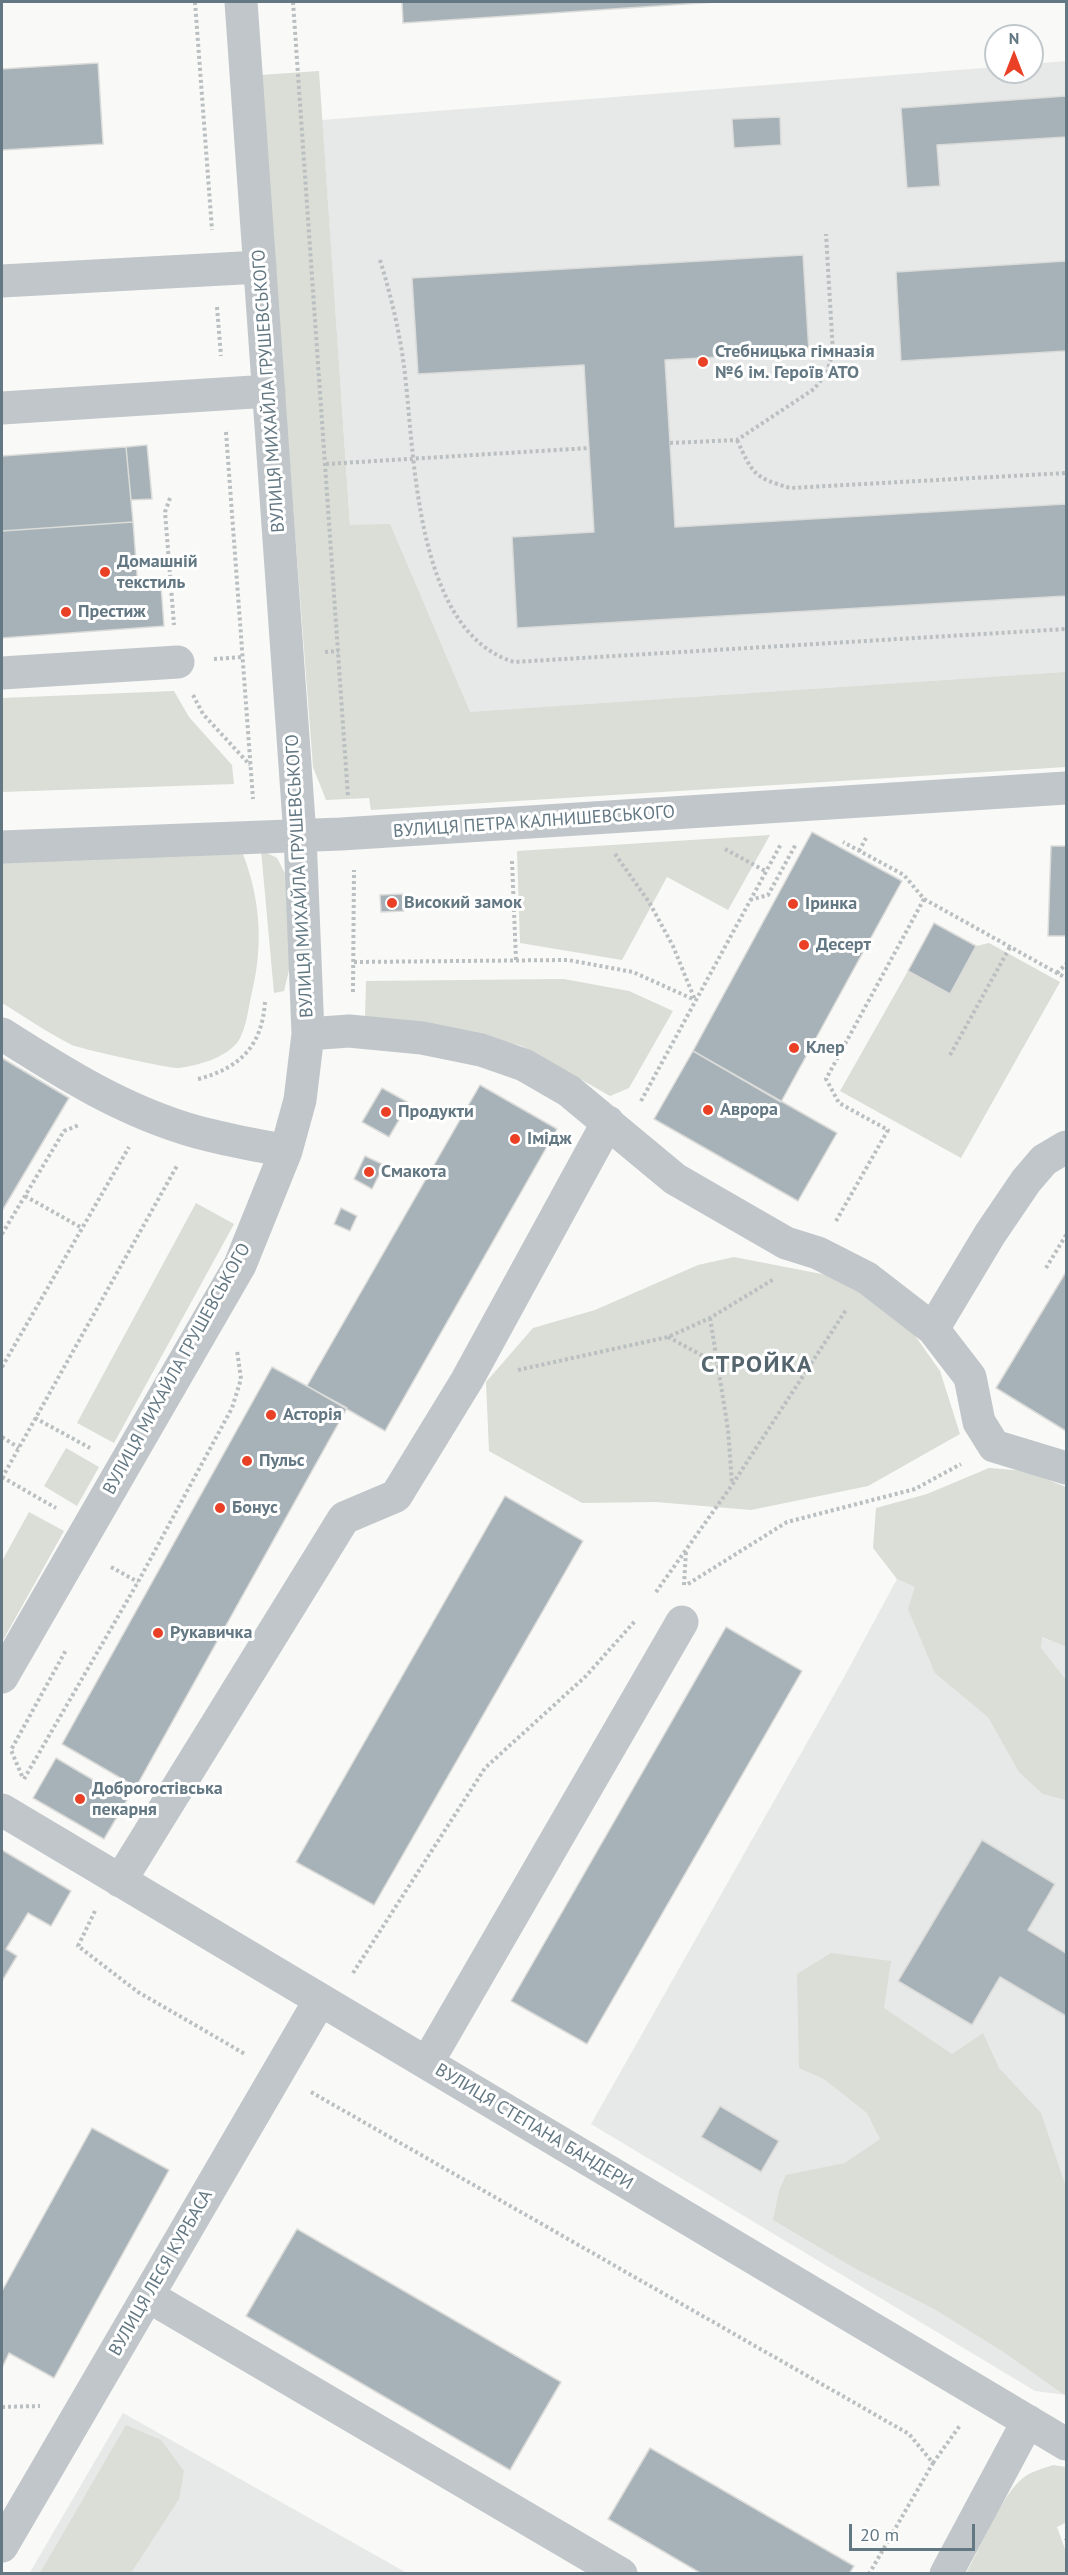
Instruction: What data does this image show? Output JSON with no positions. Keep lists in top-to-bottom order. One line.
{"streets":{"street":["ВУЛИЦЯ МИХАЙЛА ГРУШЕВСЬКОГО","ВУЛИЦЯ ПЕТРА КАЛНИШЕВСЬКОГО","ВУЛИЦЯ СТЕПАНА БАНДЕРИ","ВУЛИЦЯ ЛЕСЯ КУРБАСА"]},"crossings":[["ВУЛИЦЯ МИХАЙЛА ГРУШЕВСЬКОГО","ВУЛИЦЯ ПЕТРА КАЛНИШЕВСЬКОГО"],["ВУЛИЦЯ СТЕПАНА БАНДЕРИ","ВУЛИЦЯ ЛЕСЯ КУРБАСА"]],"districts":["СТРОЙКА"],"places":["Стебницька гімназія №6 ім. Героїв АТО","Домашній текстиль","Престиж","Високий замок","Іринка","Десерт","Клер","Аврора","Продукти","Імідж","Смакота","Асторія","Пульс","Бонус","Рукавичка","Доброгостівська пекарня"],"scale_bar":"20 m","north":"top"}
